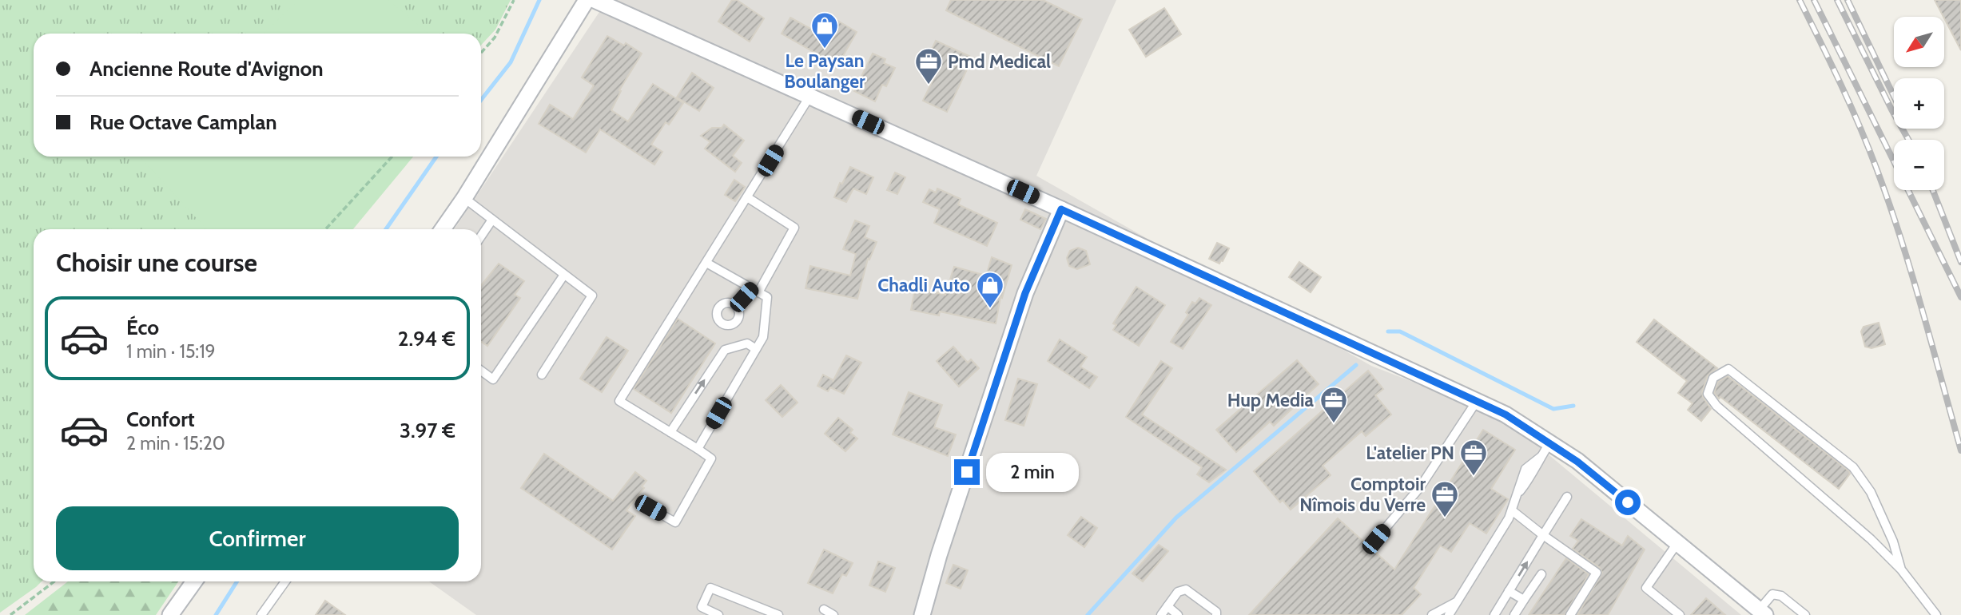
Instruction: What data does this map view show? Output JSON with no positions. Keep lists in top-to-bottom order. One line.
{"places":{"shop":["Le Paysan Boulanger","Chadli Auto"],"office":["Pmd Medical","Hup Media","L'atelier PN","Comptoir Nîmois du Verre"]},"north":"bottom left","page":{"map_buttons":["+","−"],"banner":["Ancienne Route d'Avignon","Rue Octave Camplan"],"heading":"Choisir une course","list":[{"name":"Éco","note":"1 min · 15:19","value":"2.94 €"},{"name":"Confort","note":"2 min · 15:20","value":"3.97 €"}],"bubble":"2 min","buttons":"Confirmer"}}
